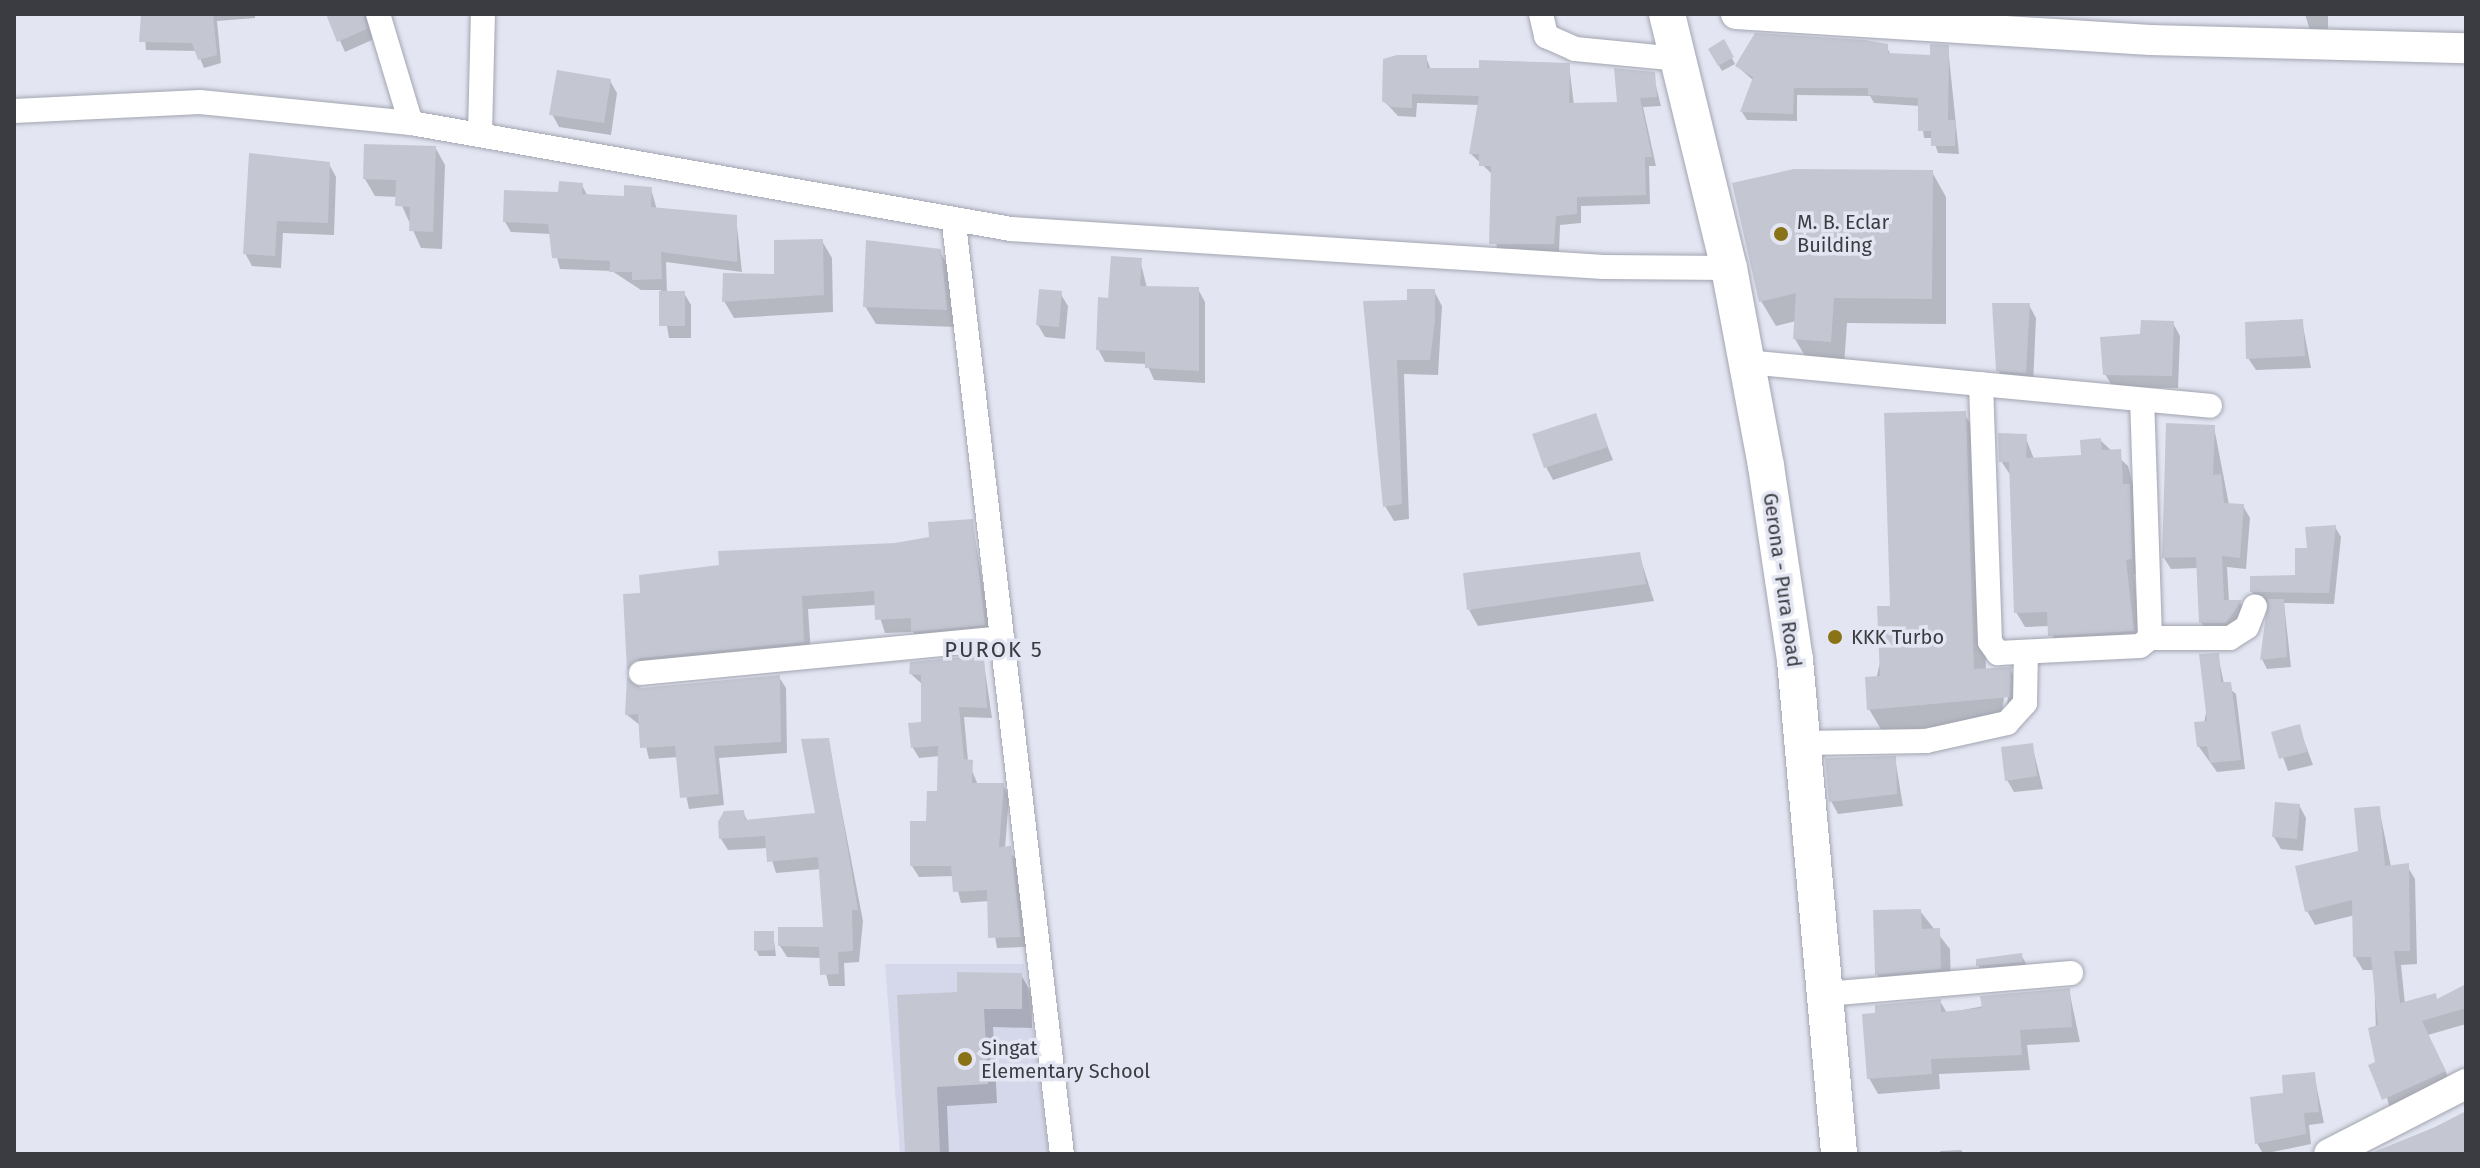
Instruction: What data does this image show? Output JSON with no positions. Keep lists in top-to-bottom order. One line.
{"streets":{"main road":["Gerona - Pura Road"]},"districts":["PUROK 5"],"places":["M. B. Eclar Building","KKK Turbo","Singat Elementary School"]}
